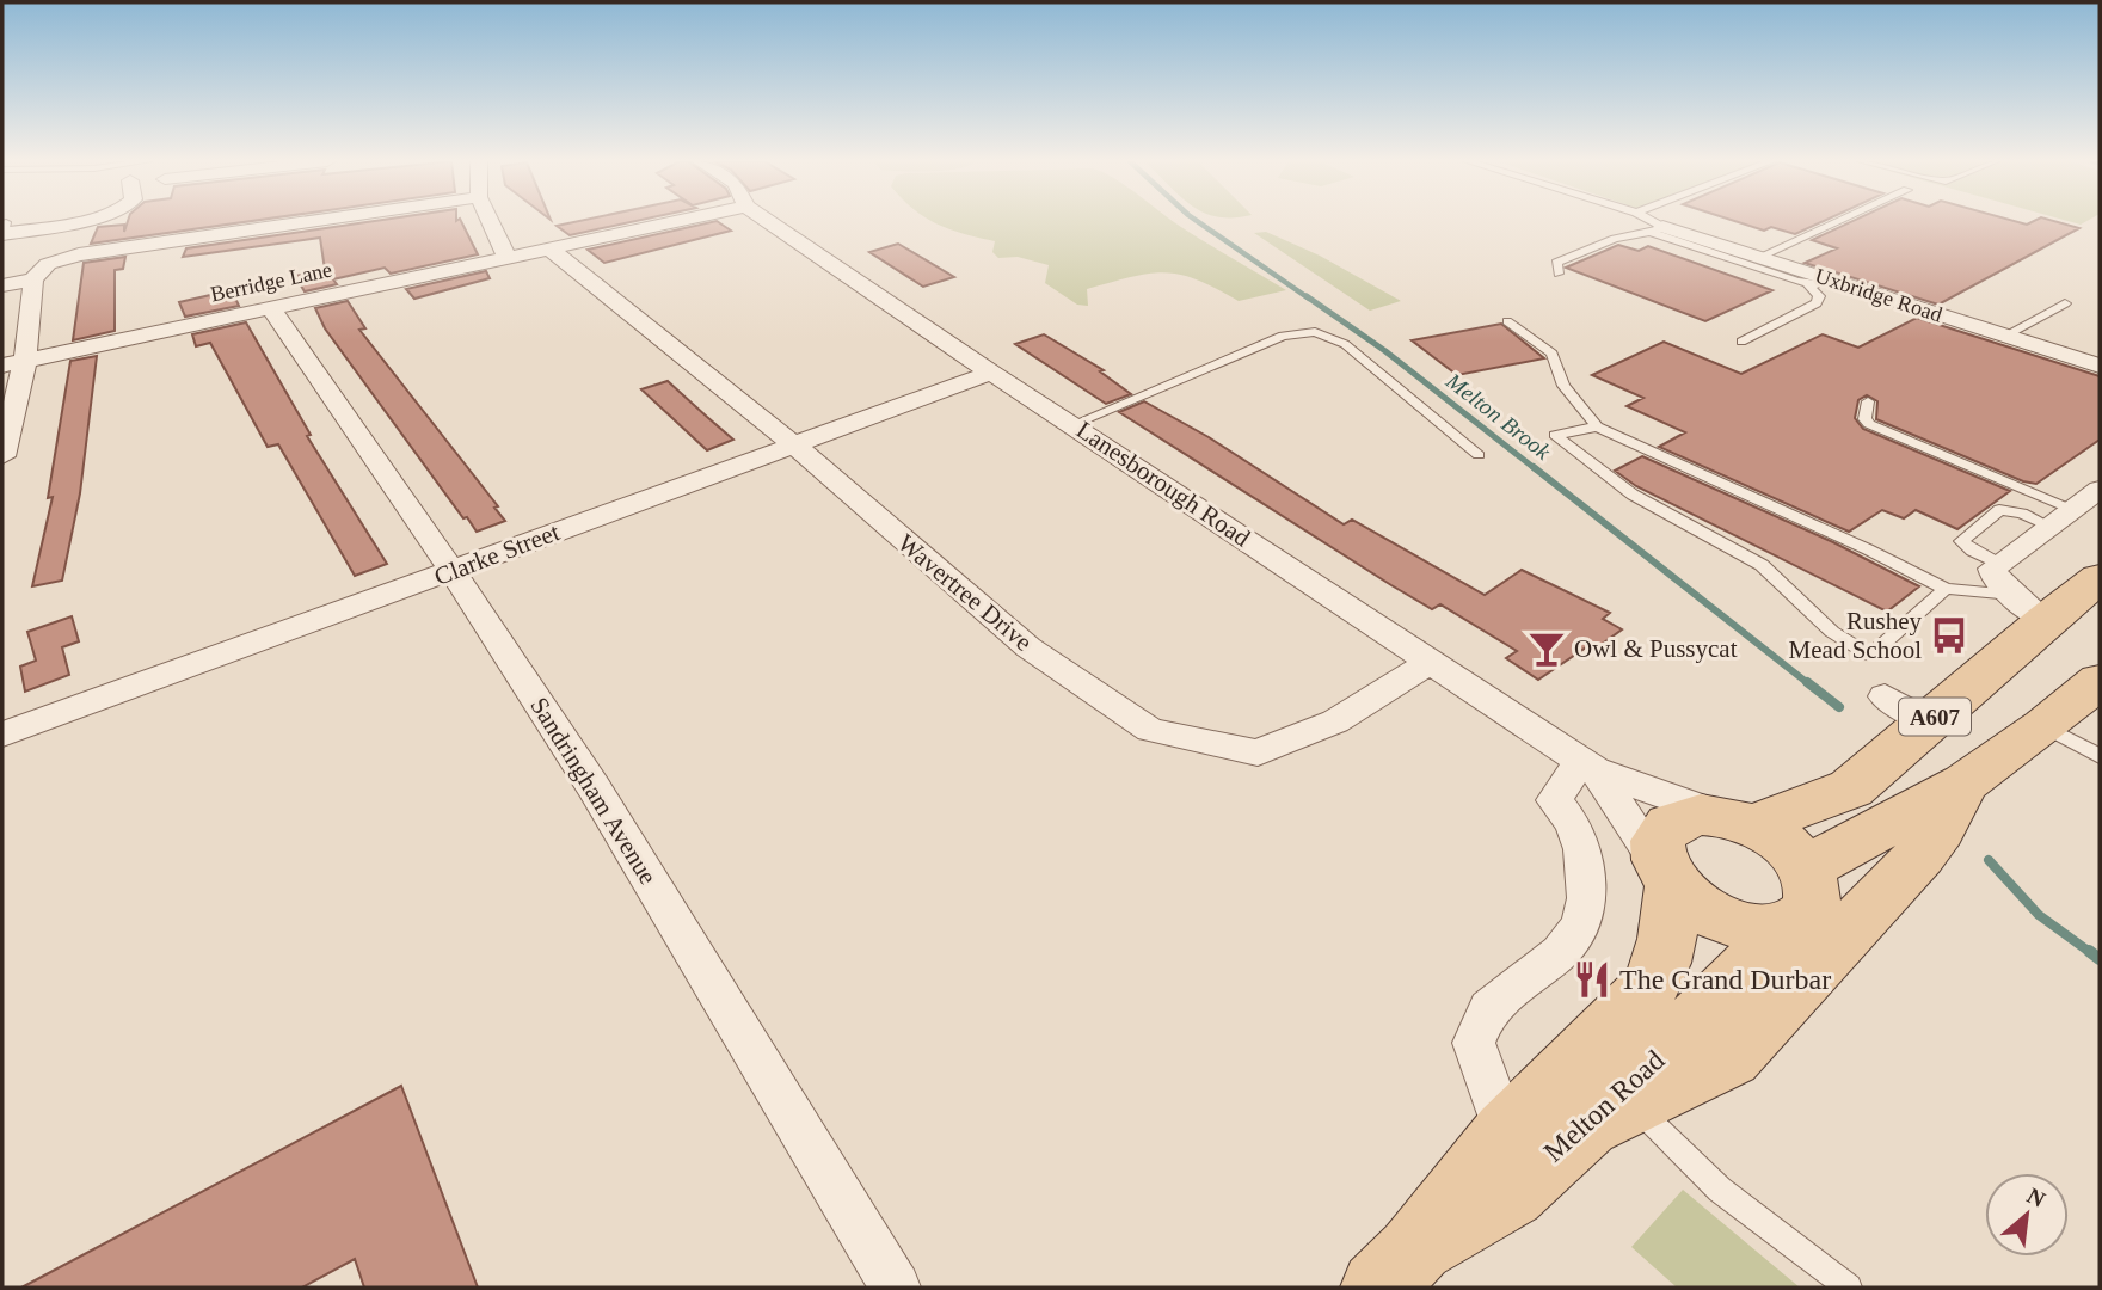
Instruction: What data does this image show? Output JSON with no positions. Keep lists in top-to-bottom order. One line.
{"streets":{"main road":["A607","Melton Road"],"street":["Berridge Lane","Uxbridge Road","Lanesborough Road","Clarke Street","Wavertree Drive","Sandringham Avenue"]},"crossings":[["Berridge Lane","Wavertree Drive"],["Berridge Lane","Sandringham Avenue"],["Lanesborough Road","Clarke Street"],["Lanesborough Road","Wavertree Drive"],["Lanesborough Road","A607"],["Lanesborough Road","Melton Road"],["Clarke Street","Wavertree Drive"],["Clarke Street","Sandringham Avenue"],["A607","Melton Road"]],"water":["Melton Brook"],"places":{"bus stop":["Rushey Mead School"],"bar":["Owl & Pussycat"],"restaurant":["The Grand Durbar"]},"north":"top right"}
